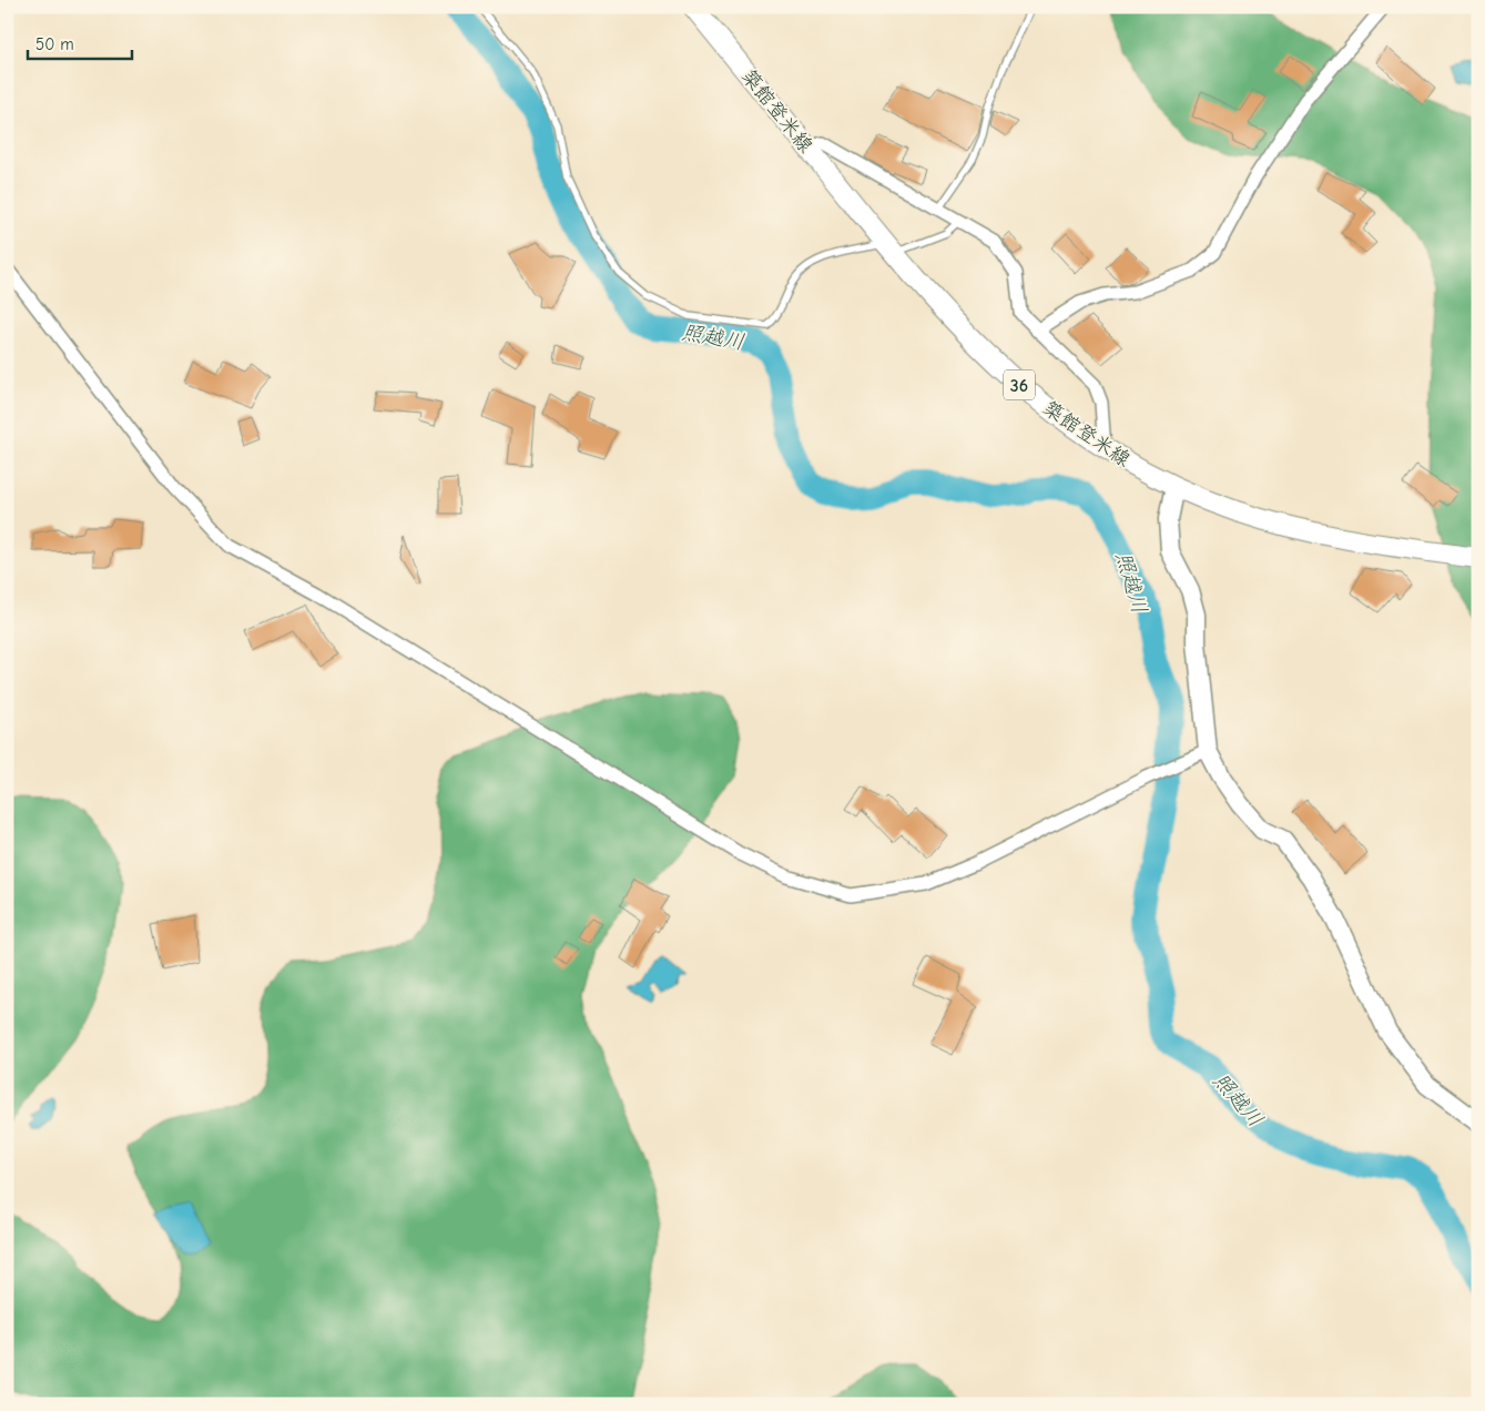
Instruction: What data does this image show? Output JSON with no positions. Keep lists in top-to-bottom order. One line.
{"streets":{"main road":["築館登米線","36"]},"water":["照越川"],"scale_bar":"50 m"}
